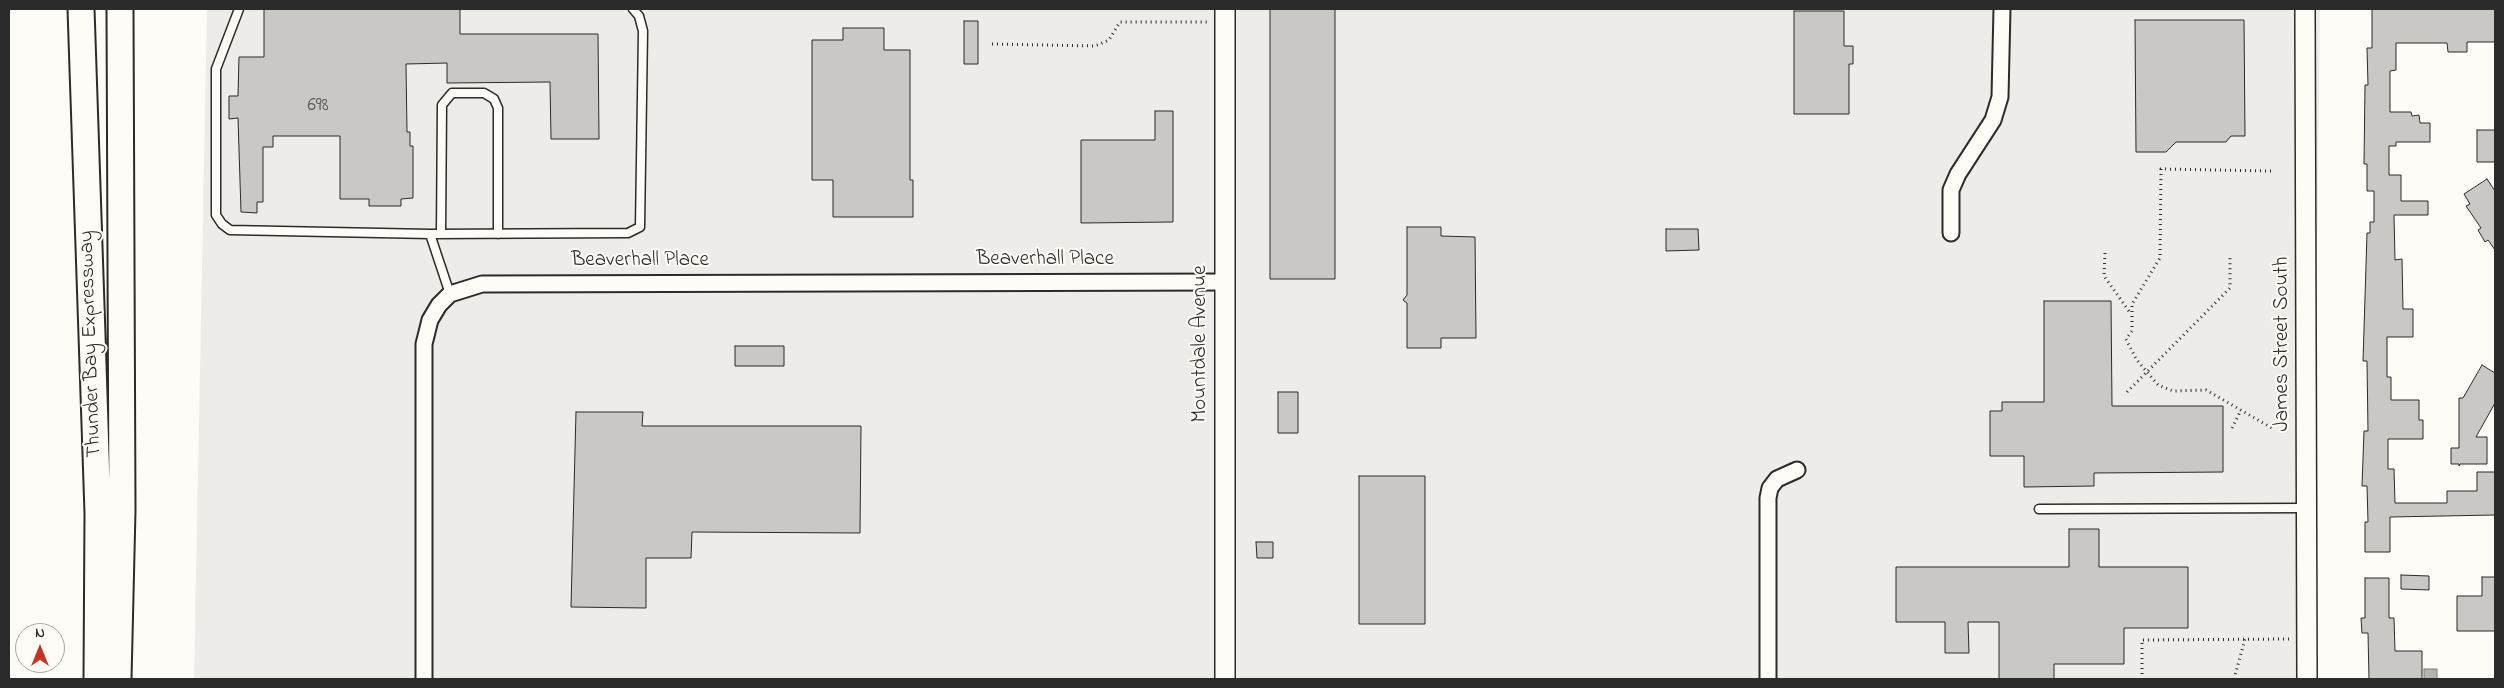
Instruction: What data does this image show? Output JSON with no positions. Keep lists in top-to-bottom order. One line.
{"streets":{"highway":["Thunder Bay Expressway"],"street":["Beaverhall Place","Mountdale Avenue","James Street South"]},"crossings":[["Beaverhall Place","Mountdale Avenue"]],"house_numbers":["698"],"north":"top"}
